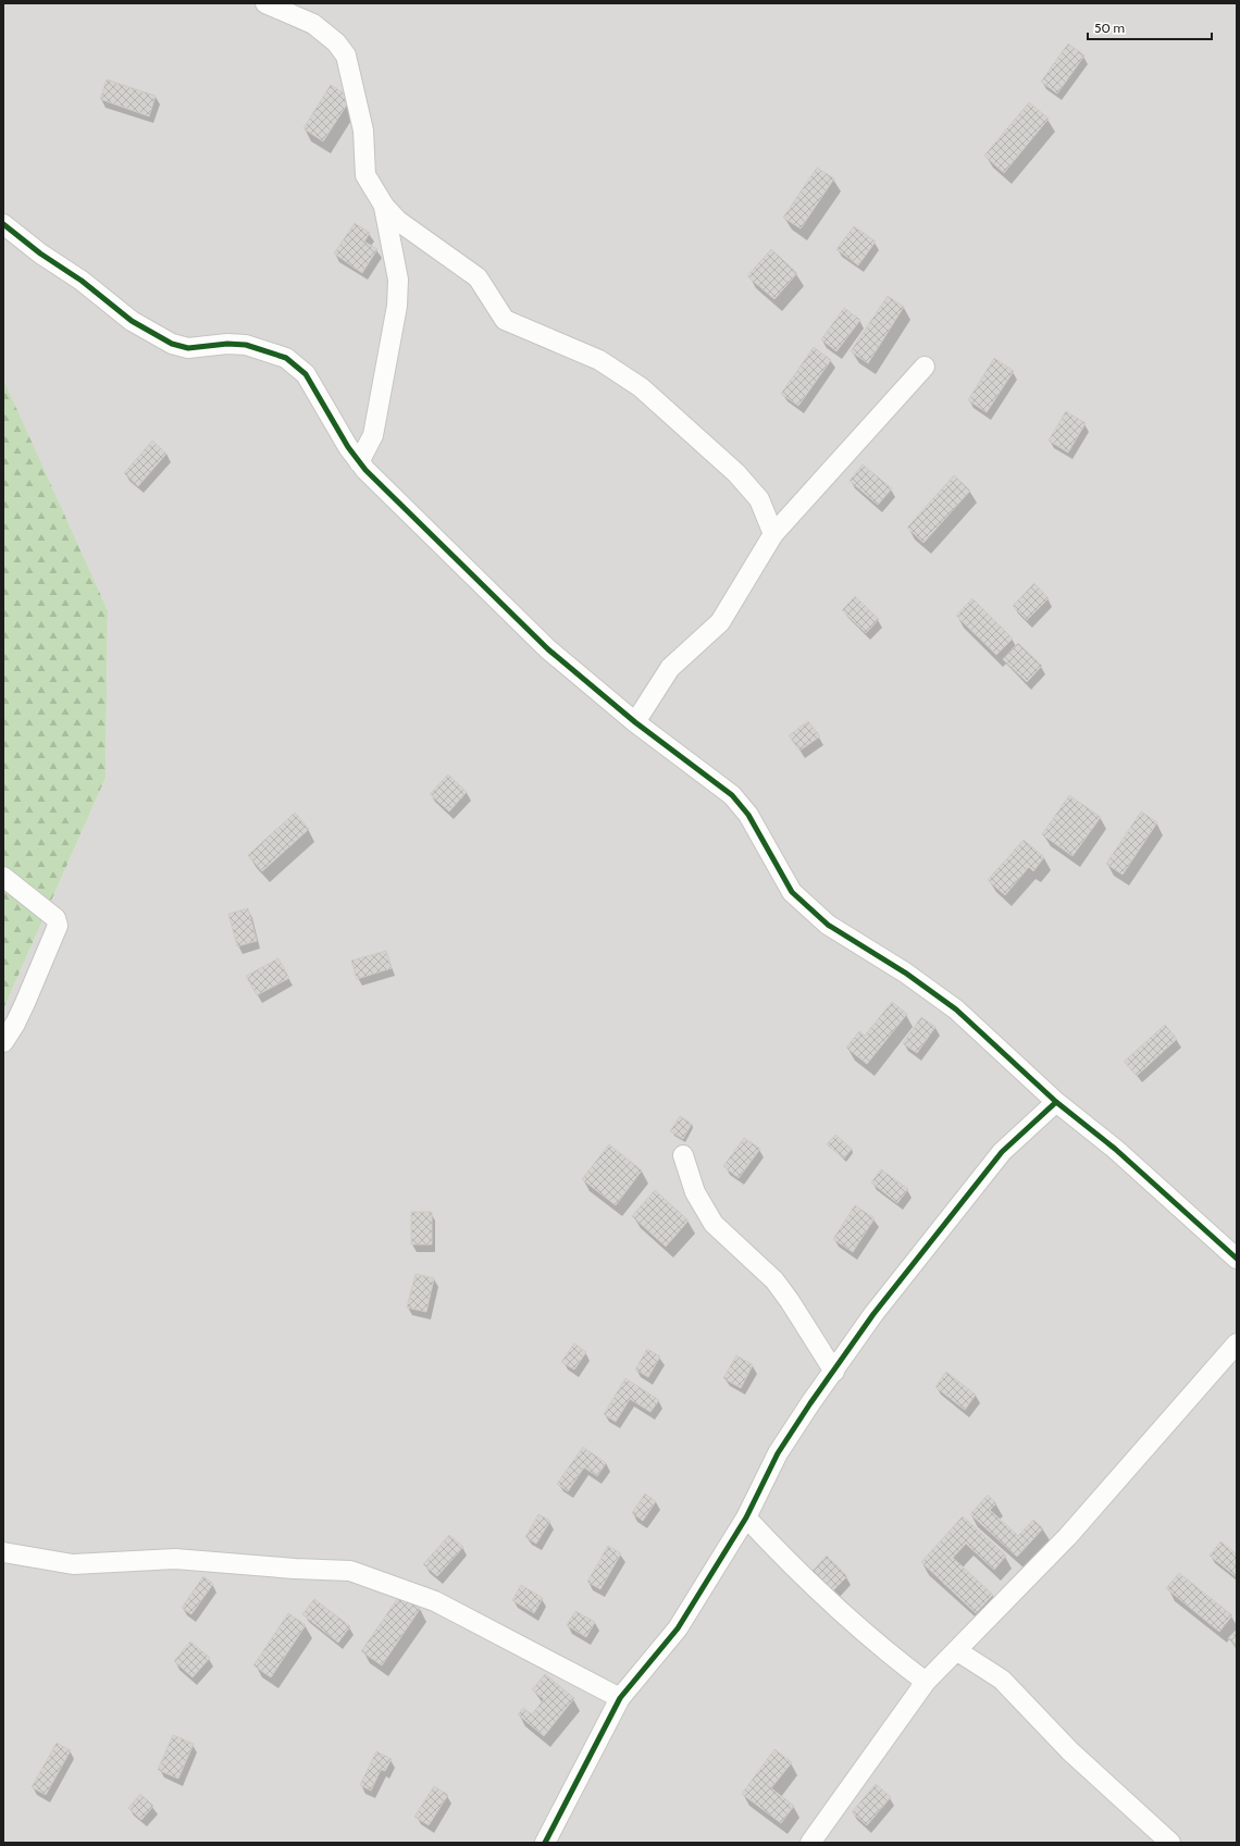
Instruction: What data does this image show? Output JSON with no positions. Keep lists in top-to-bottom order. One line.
{"scale_bar":"50 m"}
